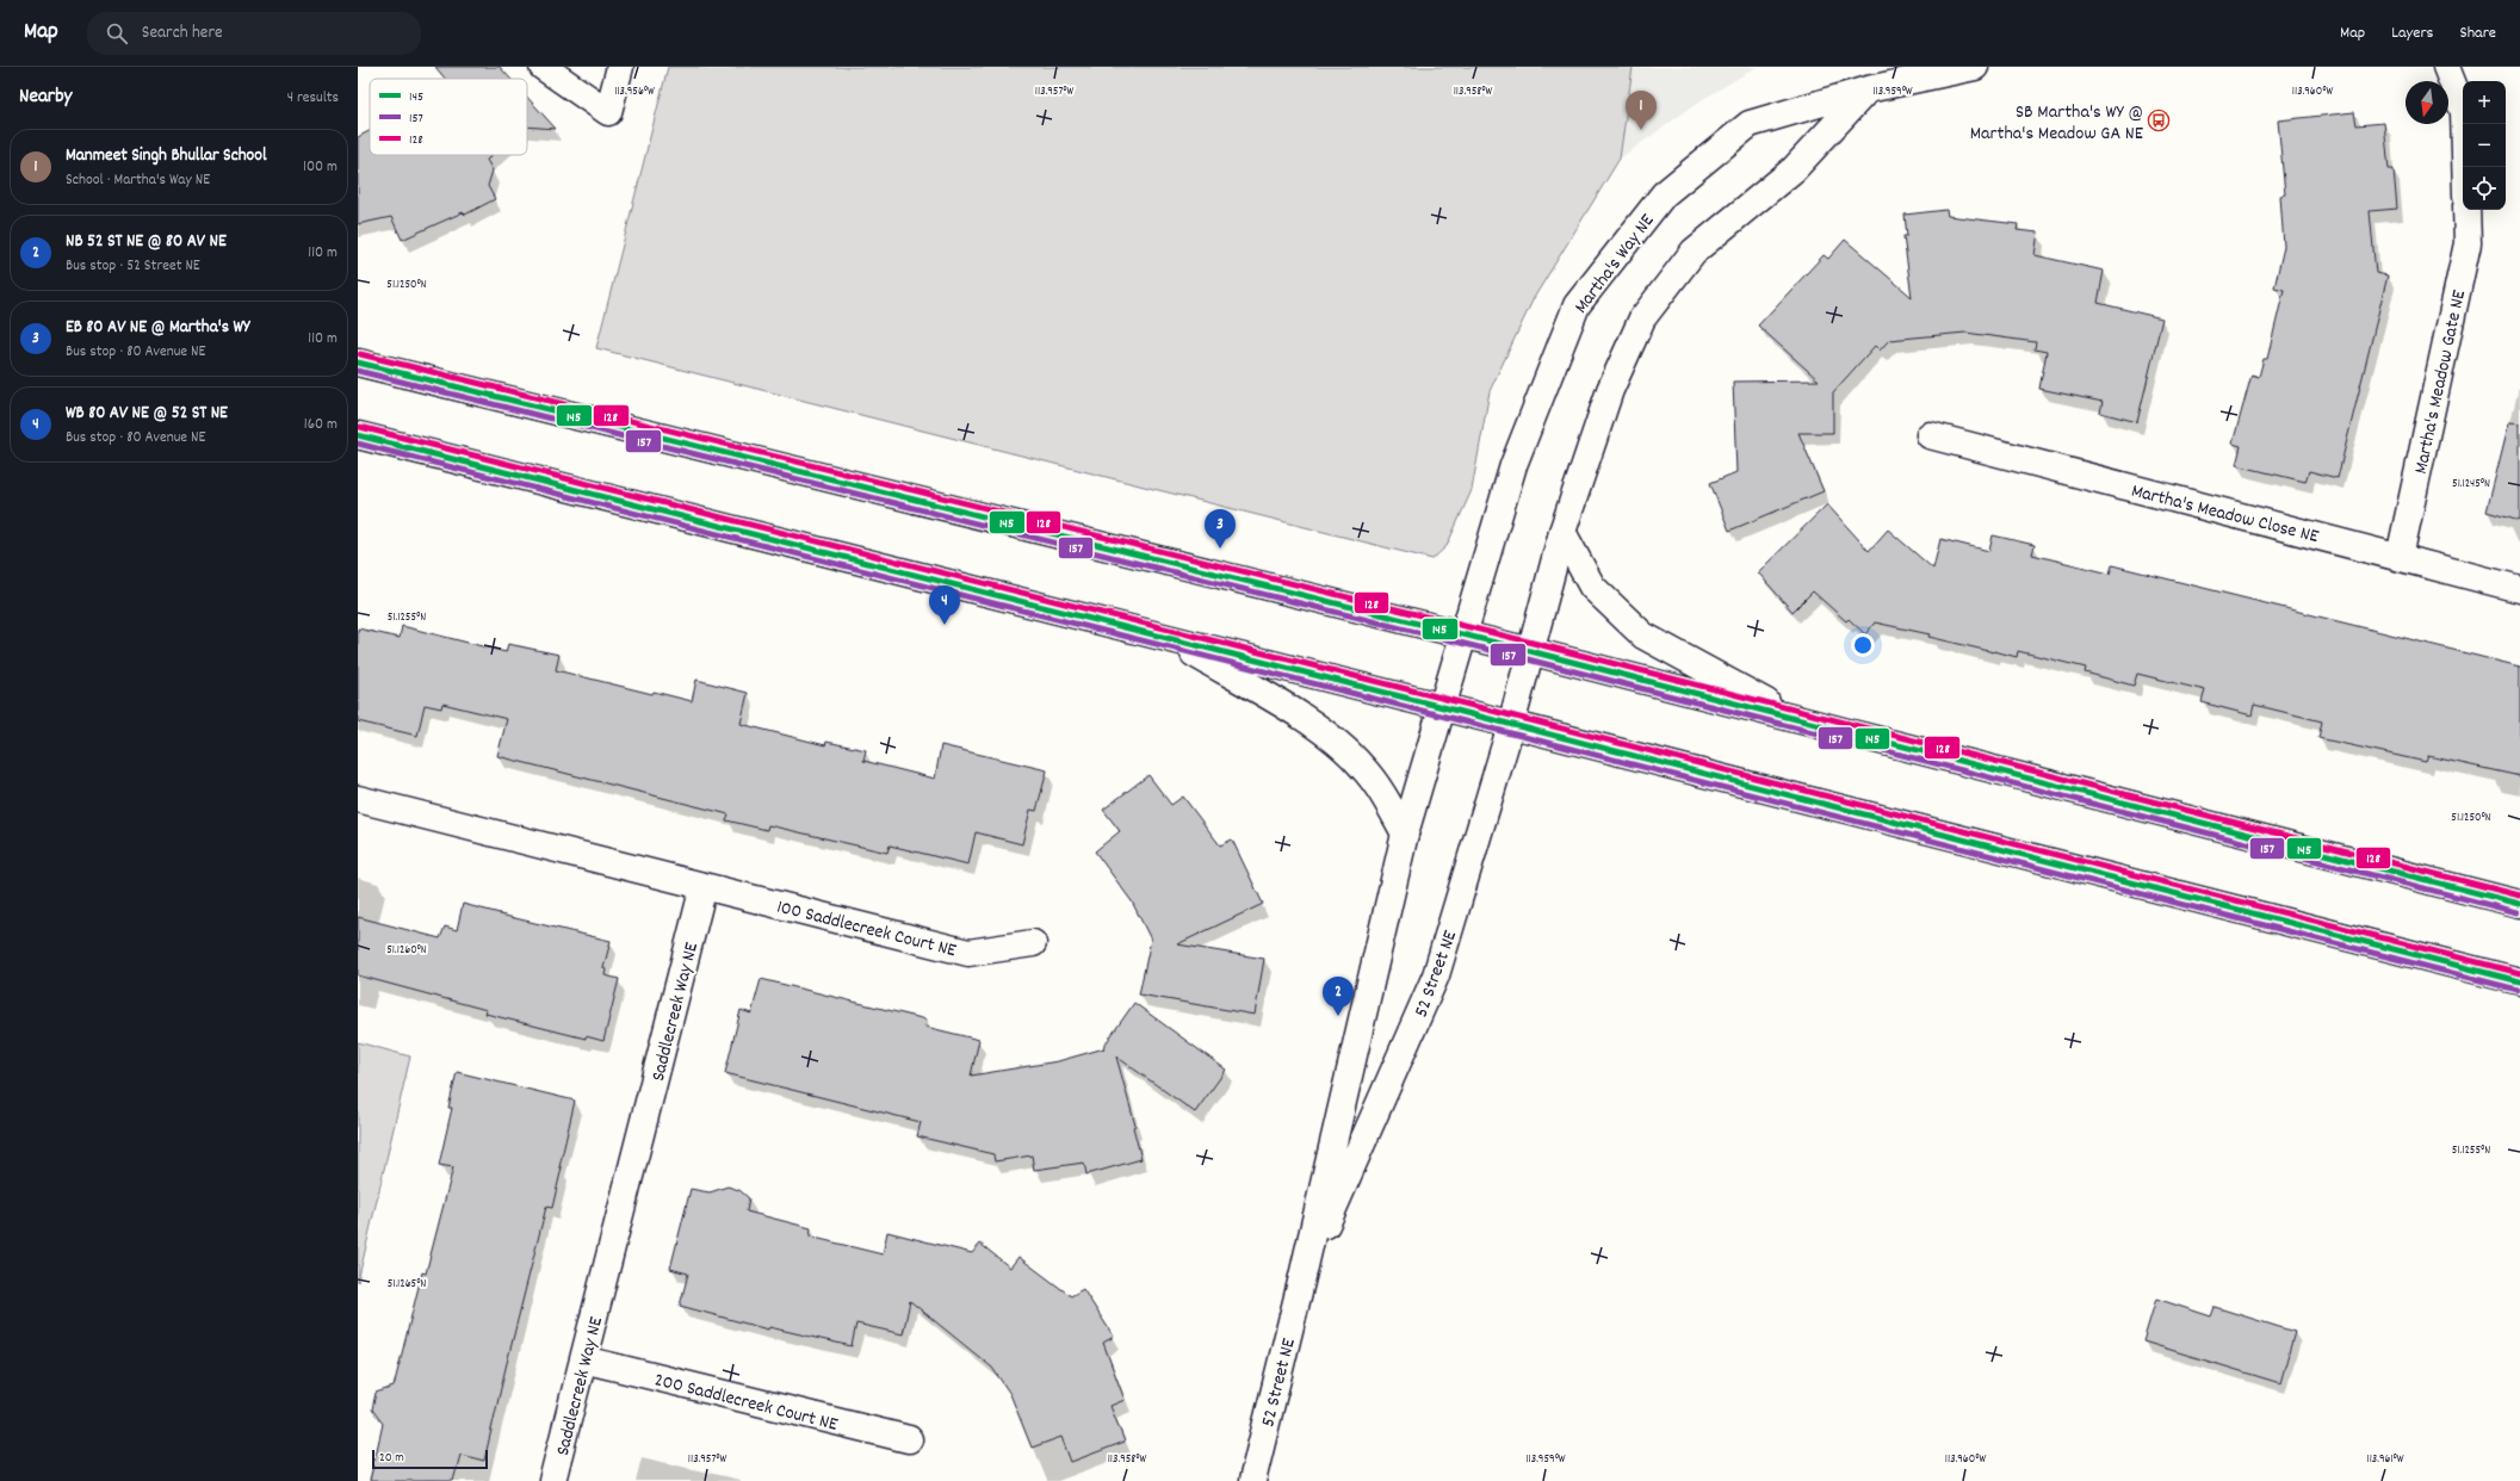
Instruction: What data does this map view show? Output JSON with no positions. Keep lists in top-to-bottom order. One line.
{"streets":{"street":["Martha's Way NE","Martha's Meadow Gate NE","Martha's Meadow Close NE","100 Saddlecreek Court NE","52 Street NE","Saddlecreek Way NE","200 Saddlecreek Court NE"]},"crossings":[["Martha's Way NE","52 Street NE"],["Martha's Meadow Gate NE","Martha's Meadow Close NE"],["100 Saddlecreek Court NE","Saddlecreek Way NE"],["Saddlecreek Way NE","200 Saddlecreek Court NE"]],"places":{"bus stop":["SB Martha's WY @ Martha's Meadow GA NE"]},"lines":["transit line 128","transit line 145","transit line 157"],"legend":["145","157","128"],"scale_bar":"20 m","north":"bottom","page":{"header":"Map","search":"Search here","nav":["Map","Layers","Share"],"heading":["Nearby","4 results"],"map_buttons":["+","−"],"pins":["1","3","4","2"],"list":[{"mark":"1","name":"Manmeet Singh Bhullar School","note":"School · Martha's Way NE","value":"100 m"},{"mark":"2","name":"NB 52 ST NE @ 80 AV NE","note":"Bus stop · 52 Street NE","value":"110 m"},{"mark":"3","name":"EB 80 AV NE @ Martha's WY","note":"Bus stop · 80 Avenue NE","value":"110 m"},{"mark":"4","name":"WB 80 AV NE @ 52 ST NE","note":"Bus stop · 80 Avenue NE","value":"160 m"}],"scale":"20 m"},"coordinates":["113.956°W","113.957°W","113.958°W","113.959°W","113.960°W","51.1250°N","51.1245°N","51.1255°N","51.1260°N","51.1265°N","113.961°W"]}
